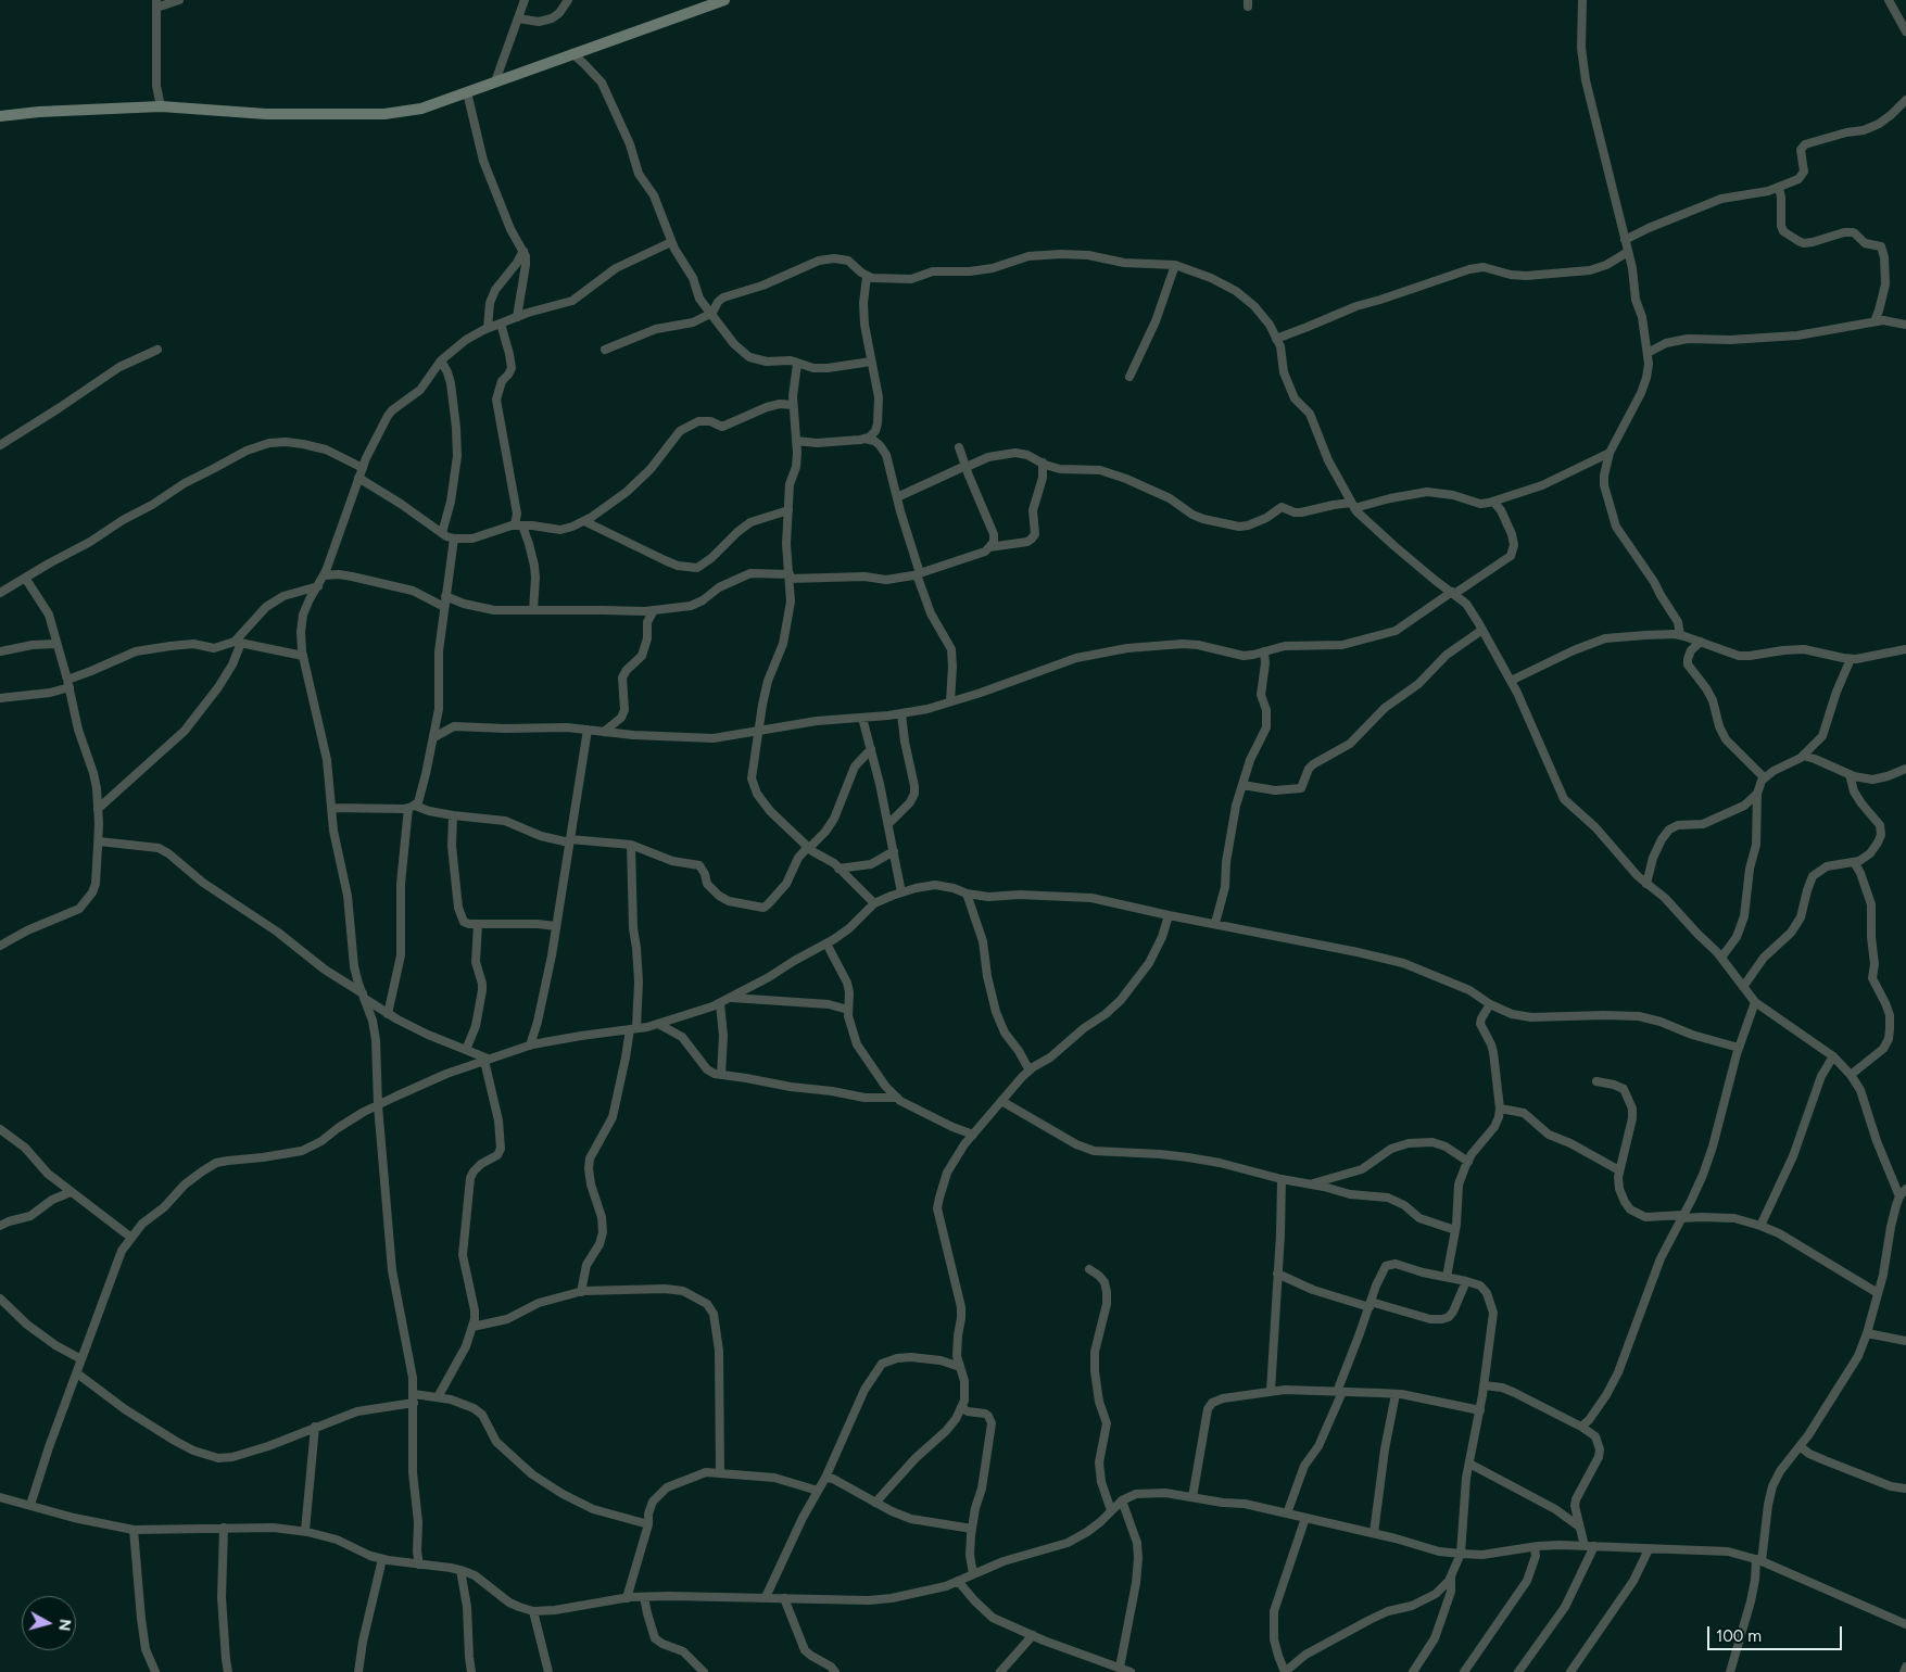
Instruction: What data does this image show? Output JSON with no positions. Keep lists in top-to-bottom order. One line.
{"scale_bar":"100 m","north":"right"}
